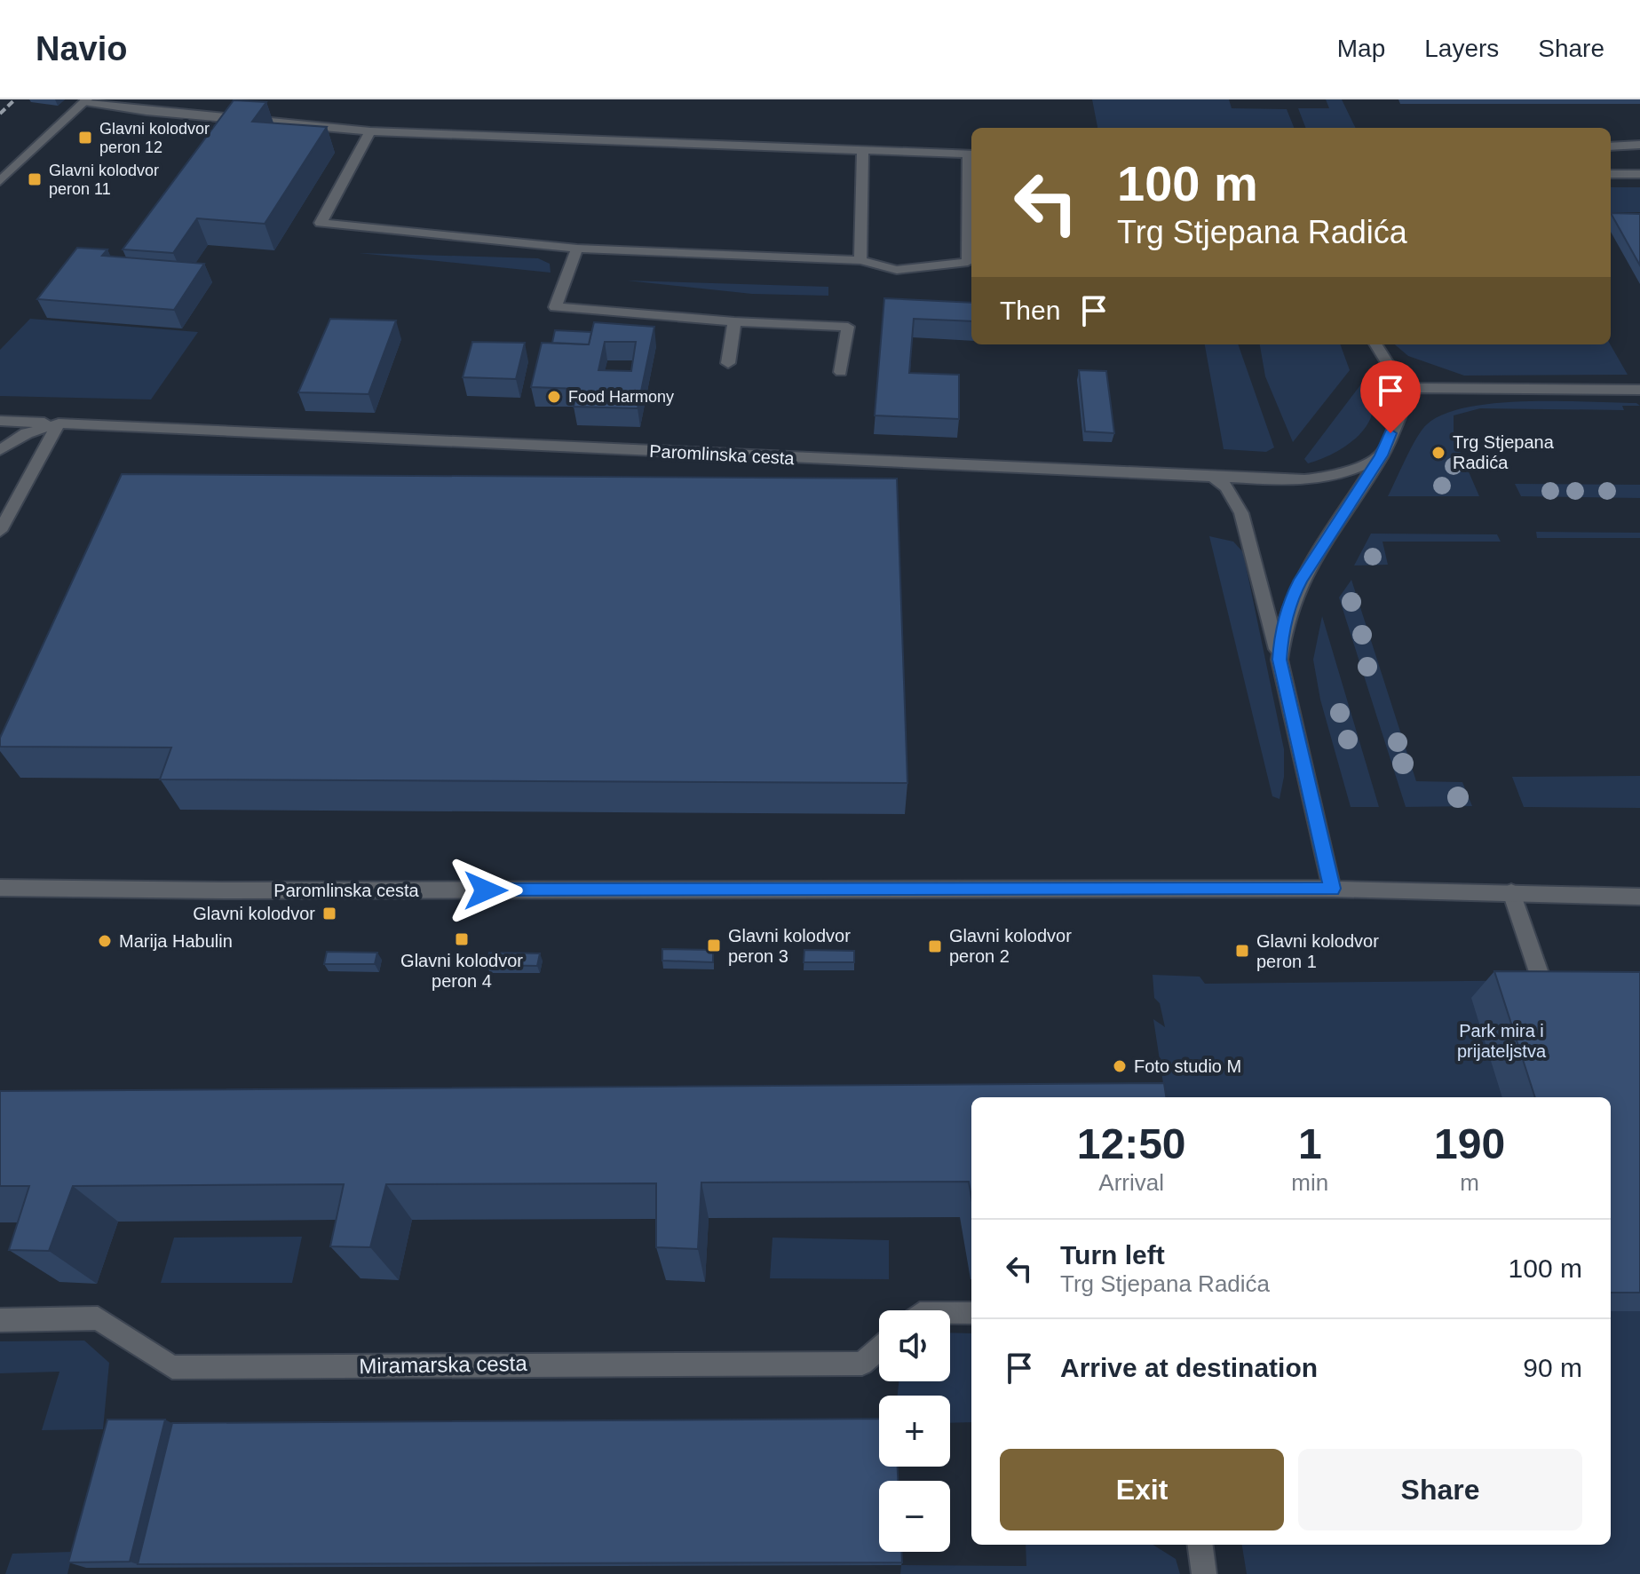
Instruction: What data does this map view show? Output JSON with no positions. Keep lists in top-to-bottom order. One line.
{"streets":{"street":["Paromlinska cesta","Miramarska cesta"]},"parks":["Park mira i prijateljstva"],"places":{"transit":["Glavni kolodvor peron 12","Glavni kolodvor peron 11","Glavni kolodvor","Glavni kolodvor peron 4","Glavni kolodvor peron 3","Glavni kolodvor peron 2","Glavni kolodvor peron 1"],"other":["Food Harmony","Trg Stjepana Radića","Marija Habulin","Foto studio M"]},"page":{"header":"Navio","nav":["Map","Layers","Share"],"turn":["100 m","Trg Stjepana Radića"],"then":"Then","eta":["12:50","Arrival","1","min","190","m"],"list":[{"name":"Turn left","note":"Trg Stjepana Radića","value":"100 m"},{"name":"Arrive at destination","value":"90 m"}],"map_buttons":["+","−"],"buttons":["Exit","Share"]}}
